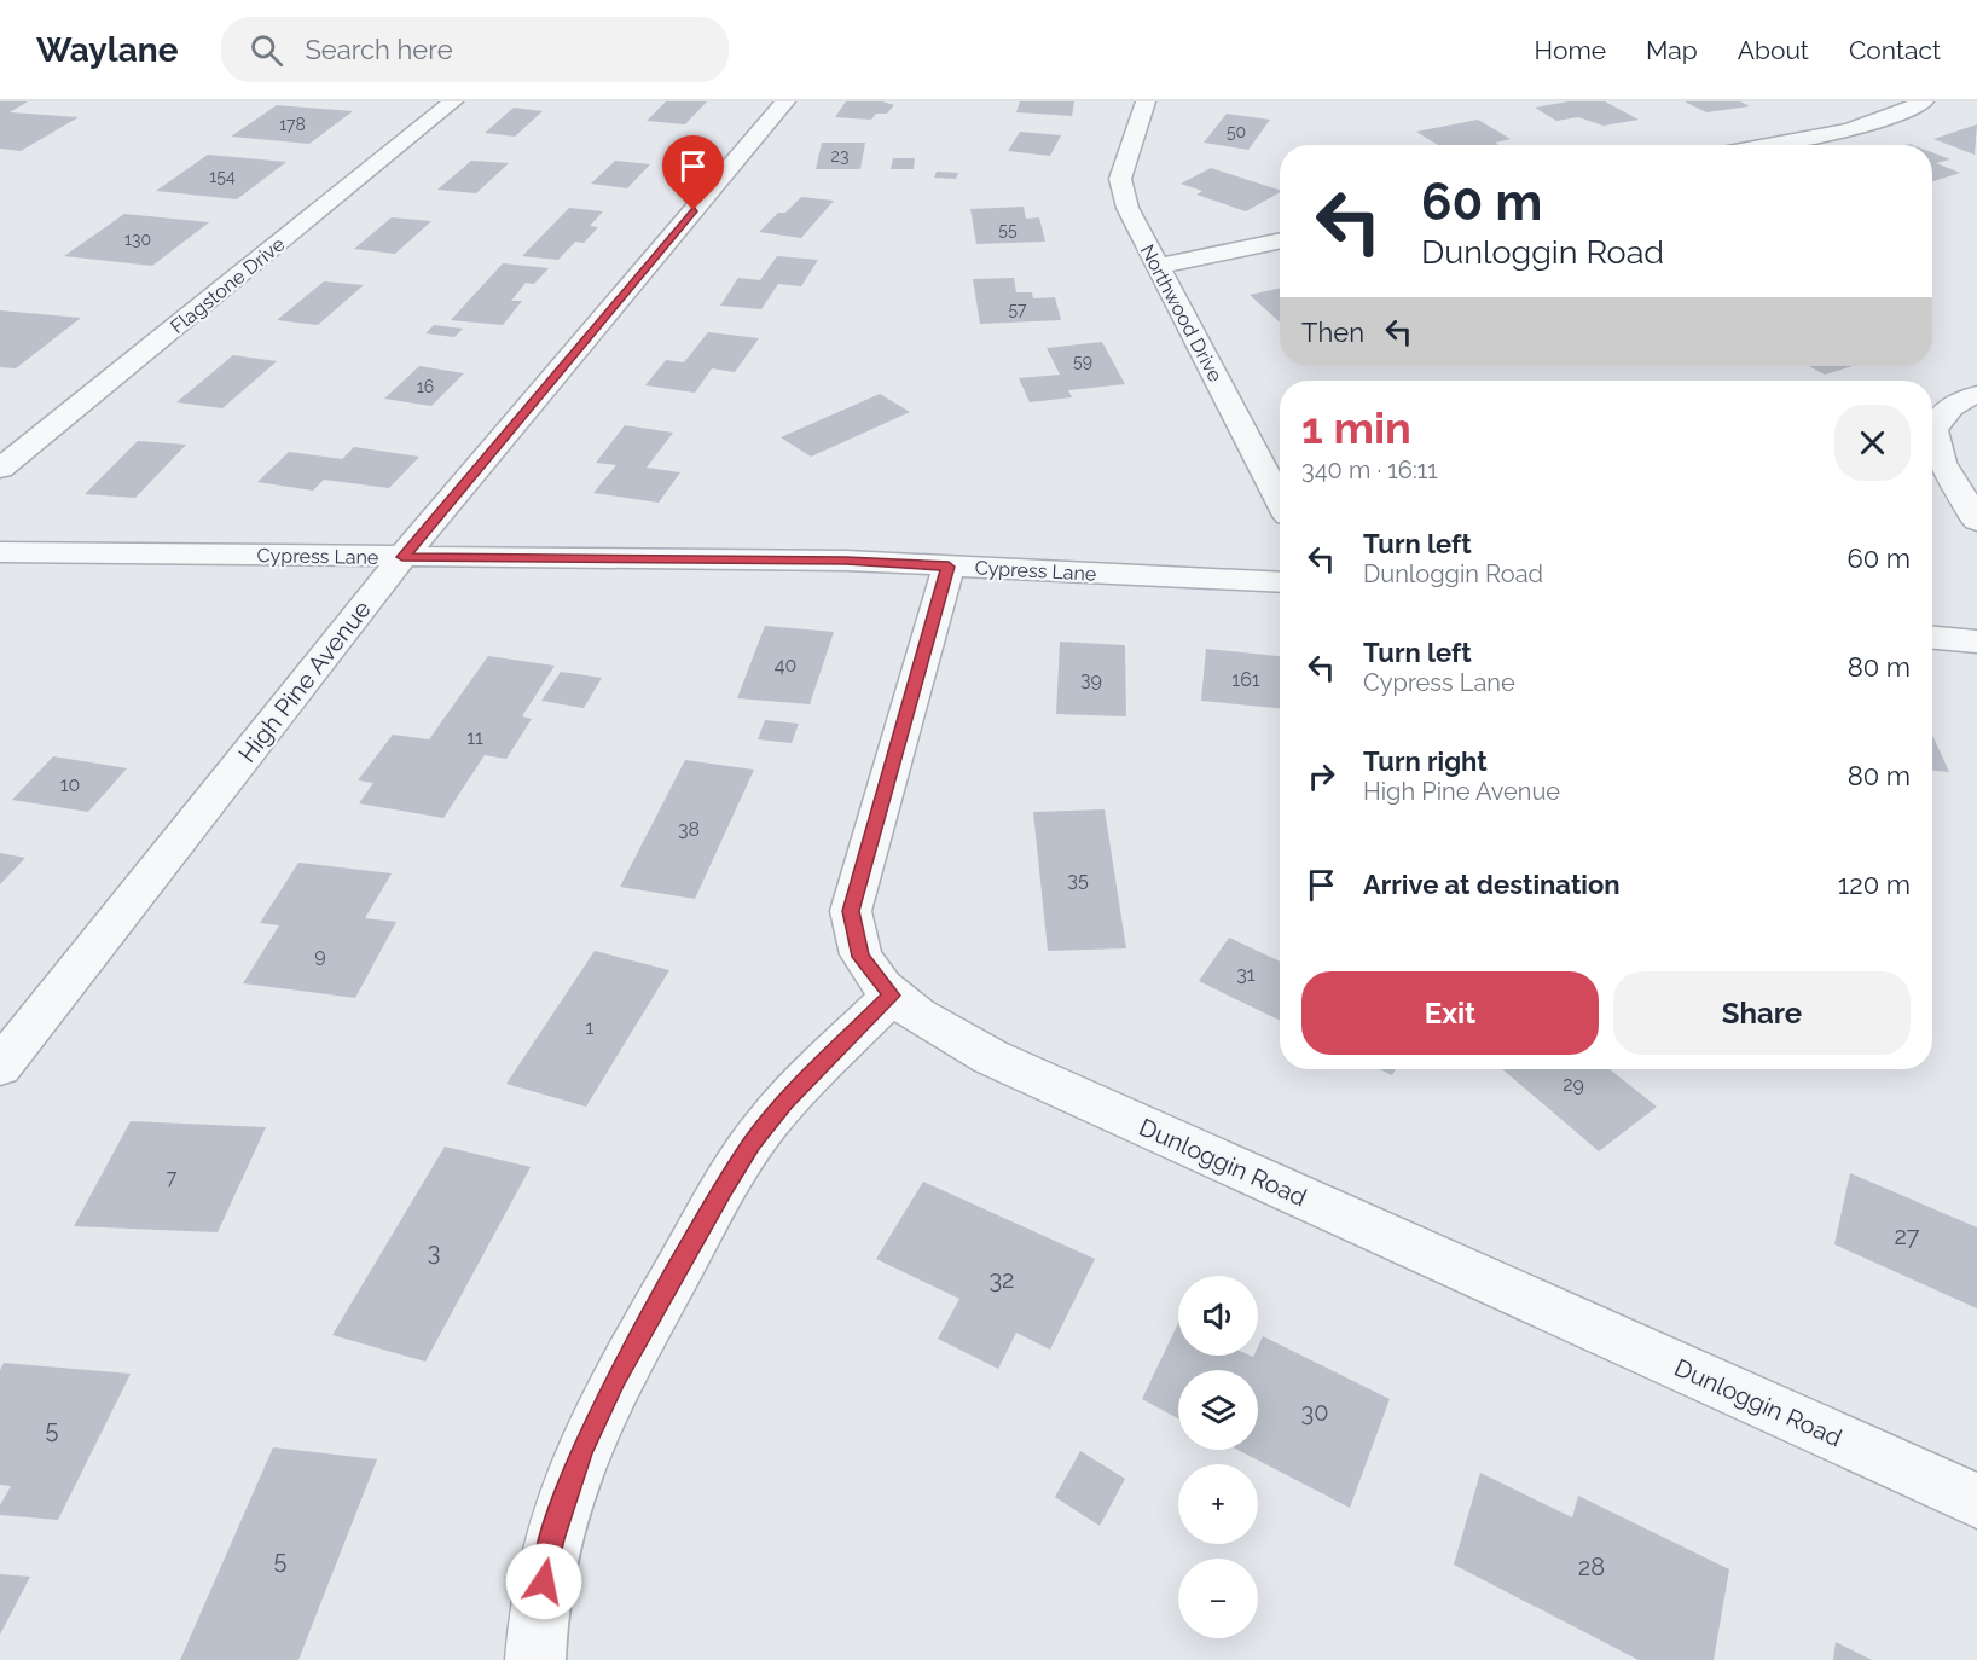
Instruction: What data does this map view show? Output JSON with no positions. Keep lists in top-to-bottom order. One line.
{"streets":{"street":["Flagstone Drive","Northwood Drive","Cypress Lane","High Pine Avenue","Dunloggin Road"]},"crossings":[["Cypress Lane","High Pine Avenue"],["Cypress Lane","Dunloggin Road"]],"house_numbers":["178","50","23","154","55","130","57","59","16","40","39","161","11","10","38","35","9","31","1","29","7","27","3","32","30","5","5","28"],"page":{"header":"Waylane","search":"Search here","nav":["Home","Map","About","Contact"],"turn":["60 m","Dunloggin Road"],"then":"Then","heading":["1 min","340 m · 16:11"],"list":[{"name":"Turn left","note":"Dunloggin Road","value":"60 m"},{"name":"Turn left","note":"Cypress Lane","value":"80 m"},{"name":"Turn right","note":"High Pine Avenue","value":"80 m"},{"name":"Arrive at destination","value":"120 m"}],"buttons":["Exit","Share"],"map_buttons":["+","−"]}}
